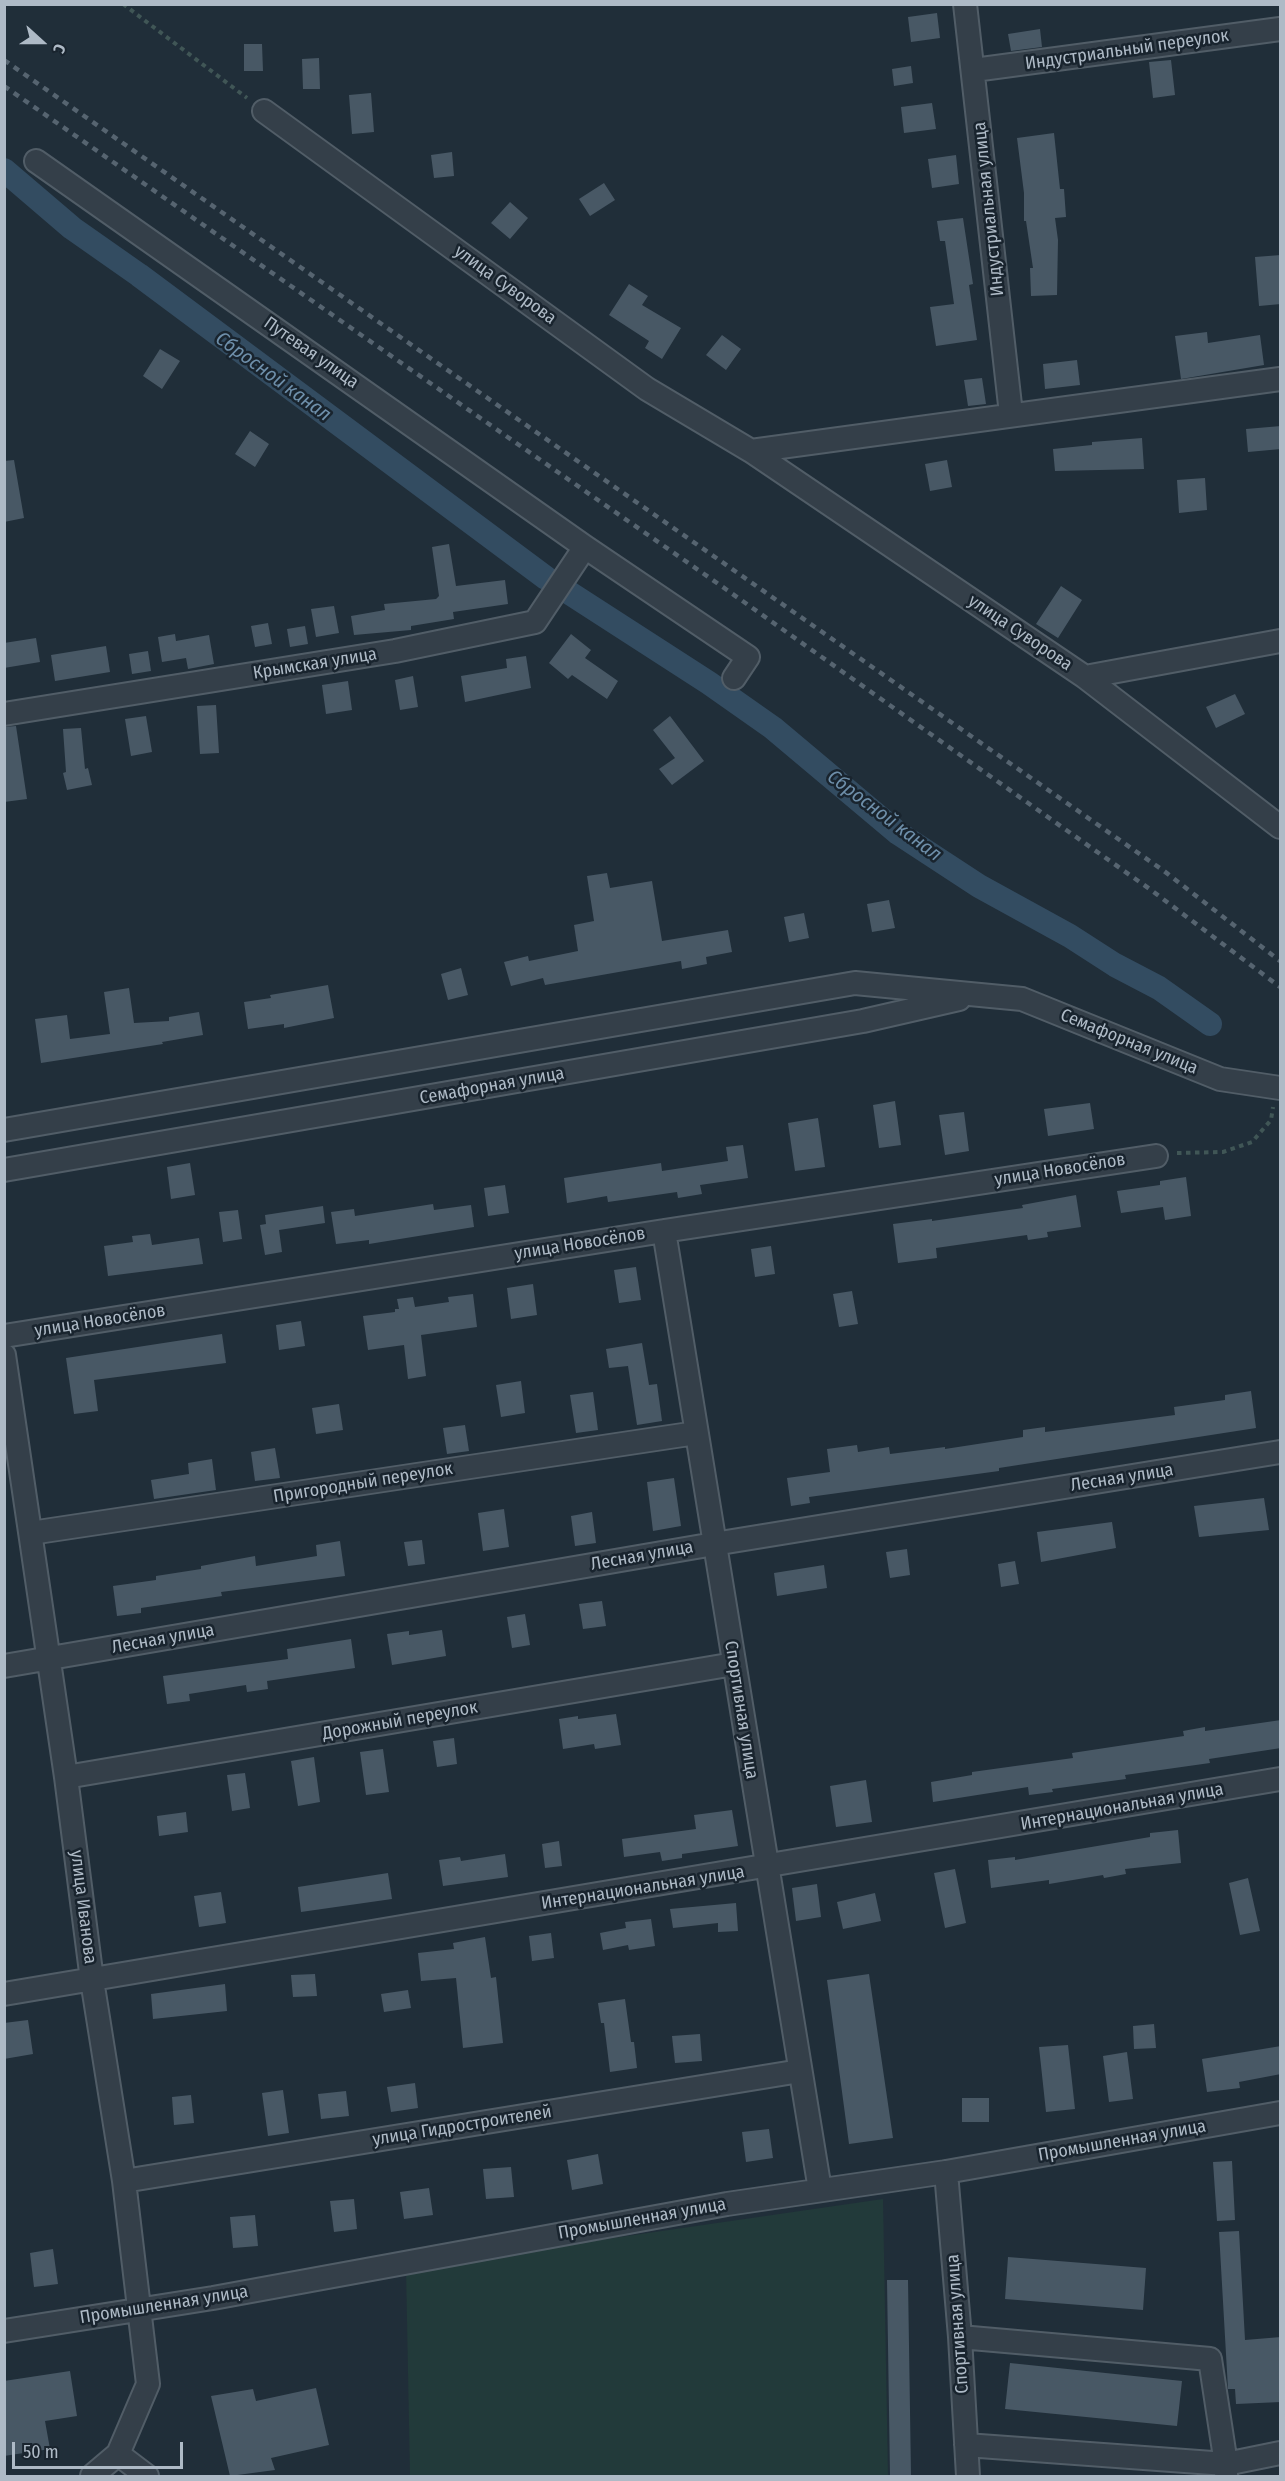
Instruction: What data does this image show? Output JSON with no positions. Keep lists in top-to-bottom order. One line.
{"streets":{"street":["Индустриальный переулок","Индустриальная улица","улица Суворова","Путевая улица","Крымская улица","Семафорная улица","улица Новосёлов","Лесная улица","Пригородный переулок","Спортивная улица","Дорожный переулок","Интернациональная улица","улица Иванова","улица Гидростроителей","Промышленная улица"]},"crossings":[["Индустриальный переулок","Индустриальная улица"],["Путевая улица","Крымская улица"],["улица Новосёлов","Спортивная улица"],["Лесная улица","Спортивная улица"],["Лесная улица","улица Иванова"],["Пригородный переулок","Спортивная улица"],["Пригородный переулок","улица Иванова"],["Спортивная улица","Дорожный переулок"],["Спортивная улица","Интернациональная улица"],["Спортивная улица","улица Гидростроителей"],["Спортивная улица","Промышленная улица"],["Дорожный переулок","улица Иванова"],["Интернациональная улица","улица Иванова"],["улица Иванова","улица Гидростроителей"],["улица Иванова","Промышленная улица"]],"water":["Сбросной канал"],"scale_bar":"50 m","north":"right"}
